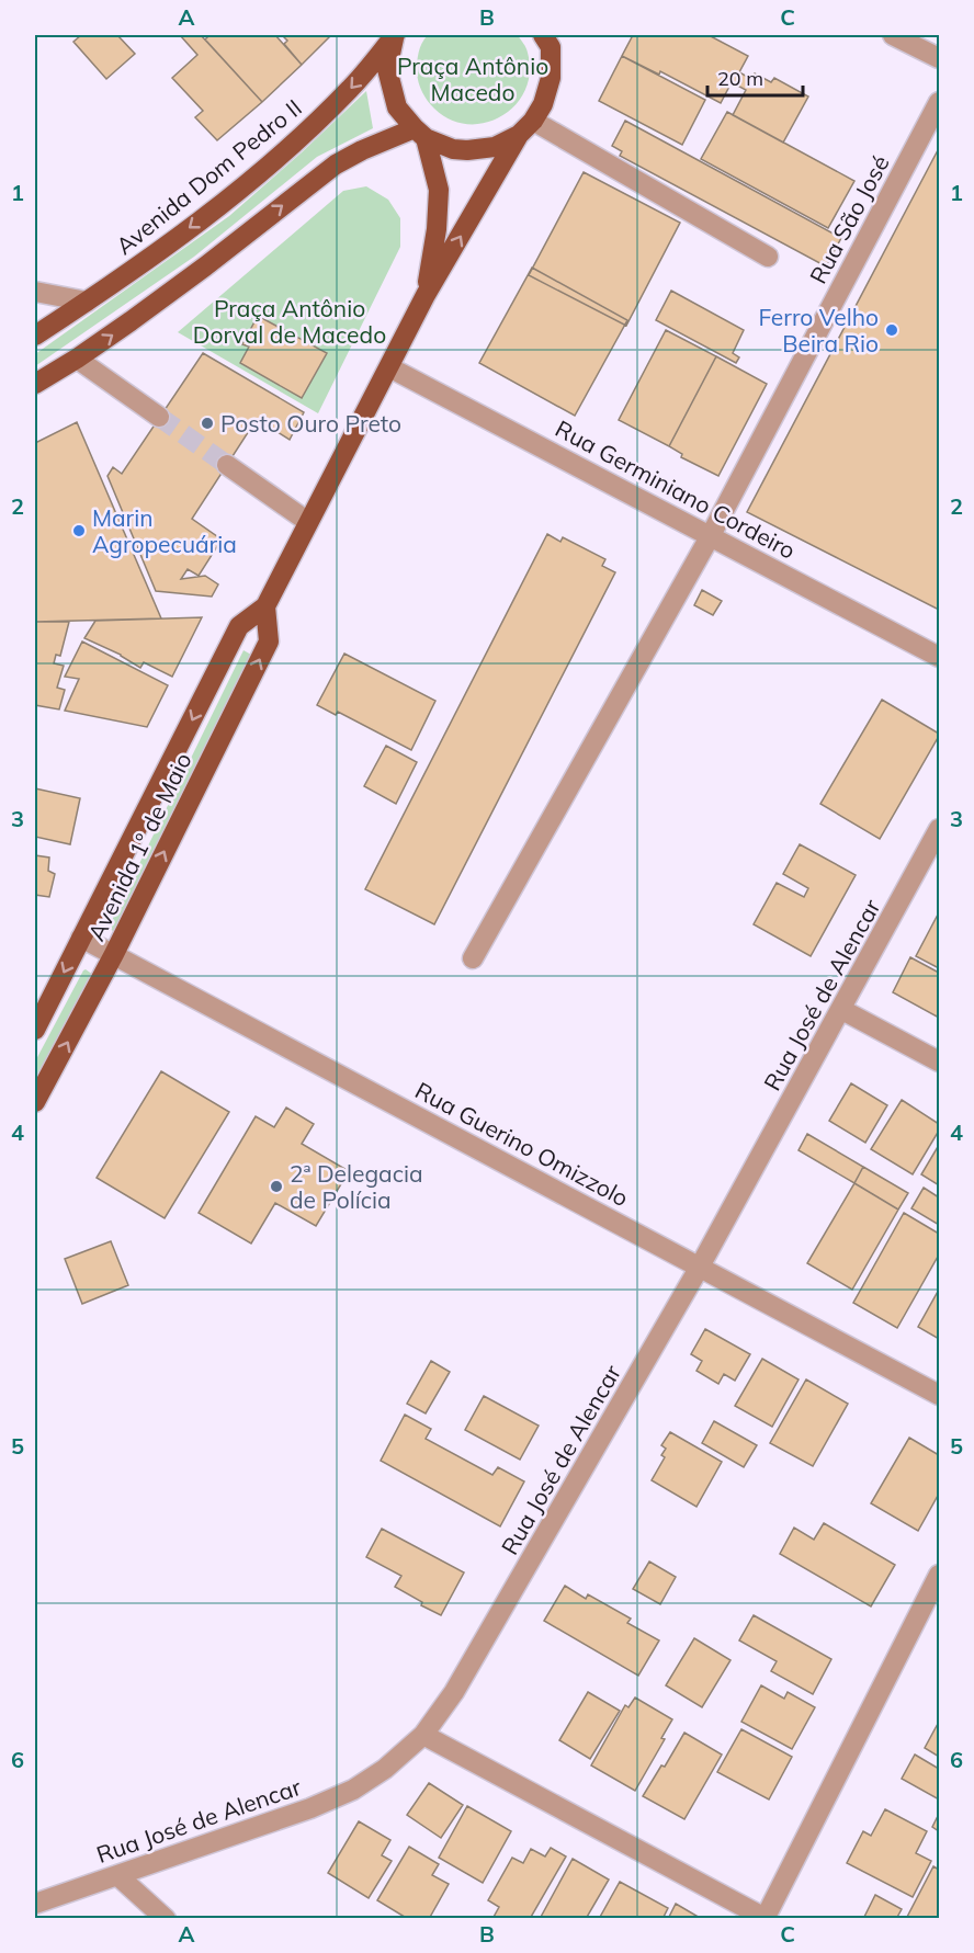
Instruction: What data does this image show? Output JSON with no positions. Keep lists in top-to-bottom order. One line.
{"streets":{"main road":["Avenida Dom Pedro II","Avenida 1º de Maio"],"street":["Rua São José","Rua Germiniano Cordeiro","Rua José de Alencar","Rua Guerino Omizzolo"]},"crossings":[["Rua São José","Rua Germiniano Cordeiro"],["Rua Germiniano Cordeiro","Avenida 1º de Maio"],["Avenida 1º de Maio","Rua Guerino Omizzolo"],["Rua José de Alencar","Rua Guerino Omizzolo"]],"parks":["Praça Antônio Macedo","Praça Antônio Dorval de Macedo"],"places":["Ferro Velho Beira Rio","Posto Ouro Preto","Marin Agropecuária","2ª Delegacia de Polícia"],"scale_bar":"20 m","grid":{"columns":["A","B","C"],"rows":["1","2","3","4","5","6"]}}
